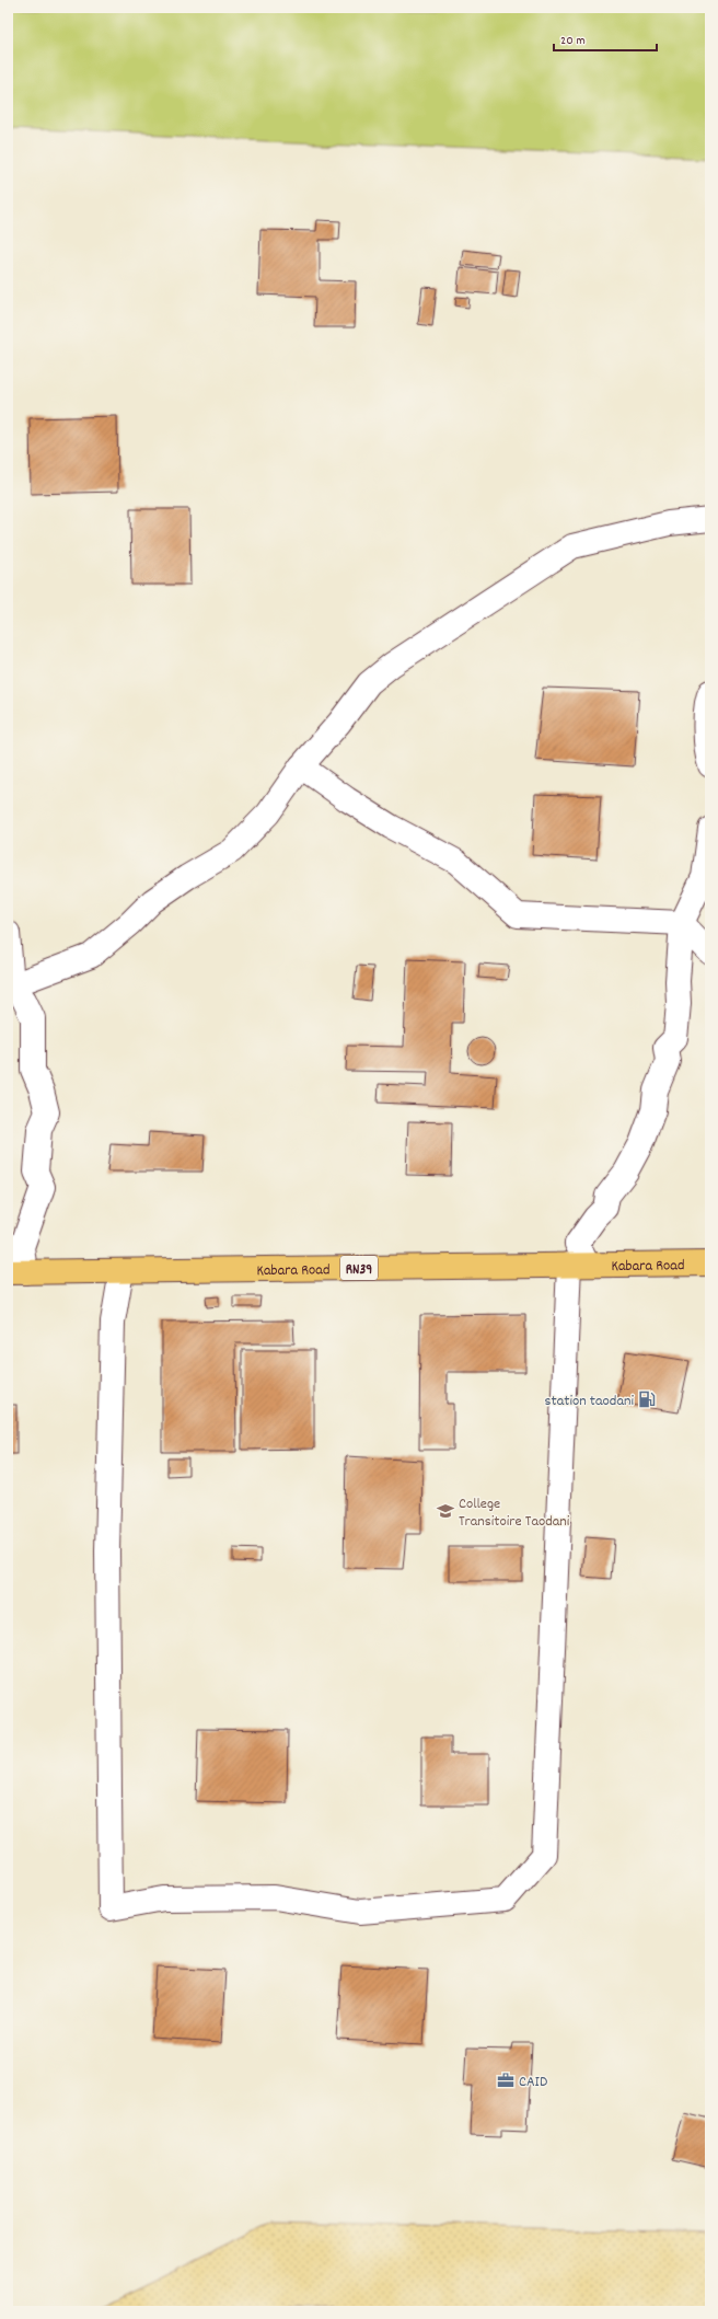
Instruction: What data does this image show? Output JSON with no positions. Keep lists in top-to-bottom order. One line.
{"streets":{"main road":["Kabara Road","RN39"]},"places":{"fuel station":["station taodani"],"school or university":["College Transitoire Taodani"],"office":["CAID"]},"scale_bar":"20 m"}
